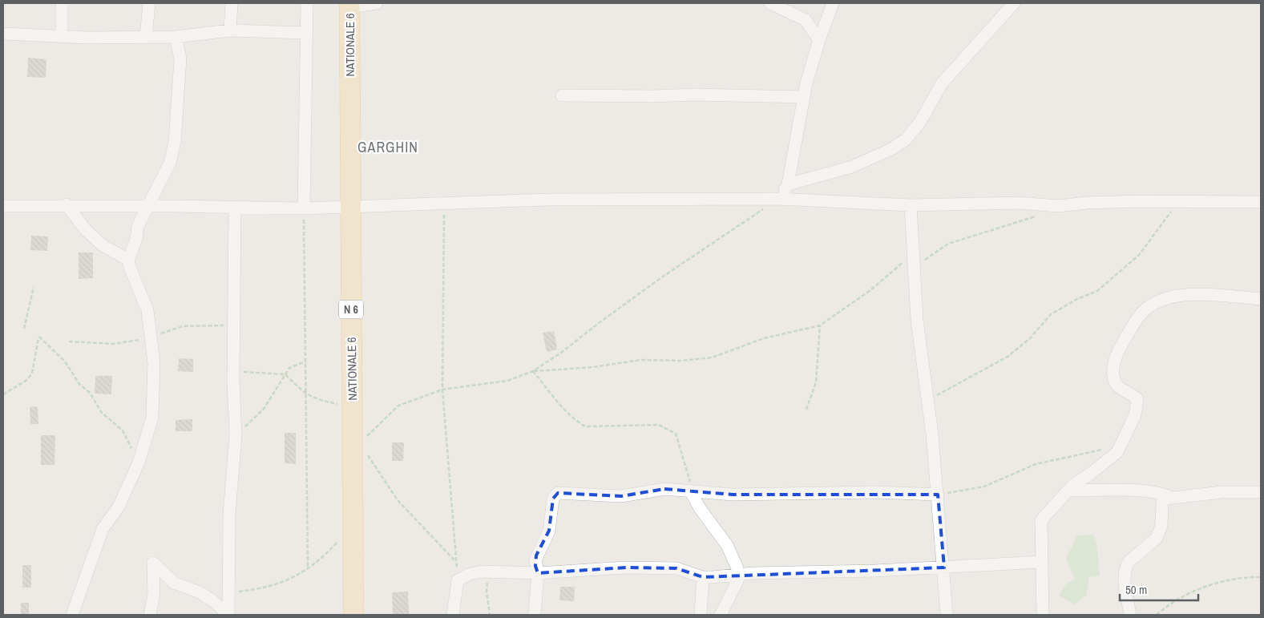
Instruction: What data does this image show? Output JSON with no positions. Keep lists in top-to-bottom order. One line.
{"streets":{"main road":["NATIONALE 6","N 6"]},"districts":["GARGHIN"],"scale_bar":"50 m"}
